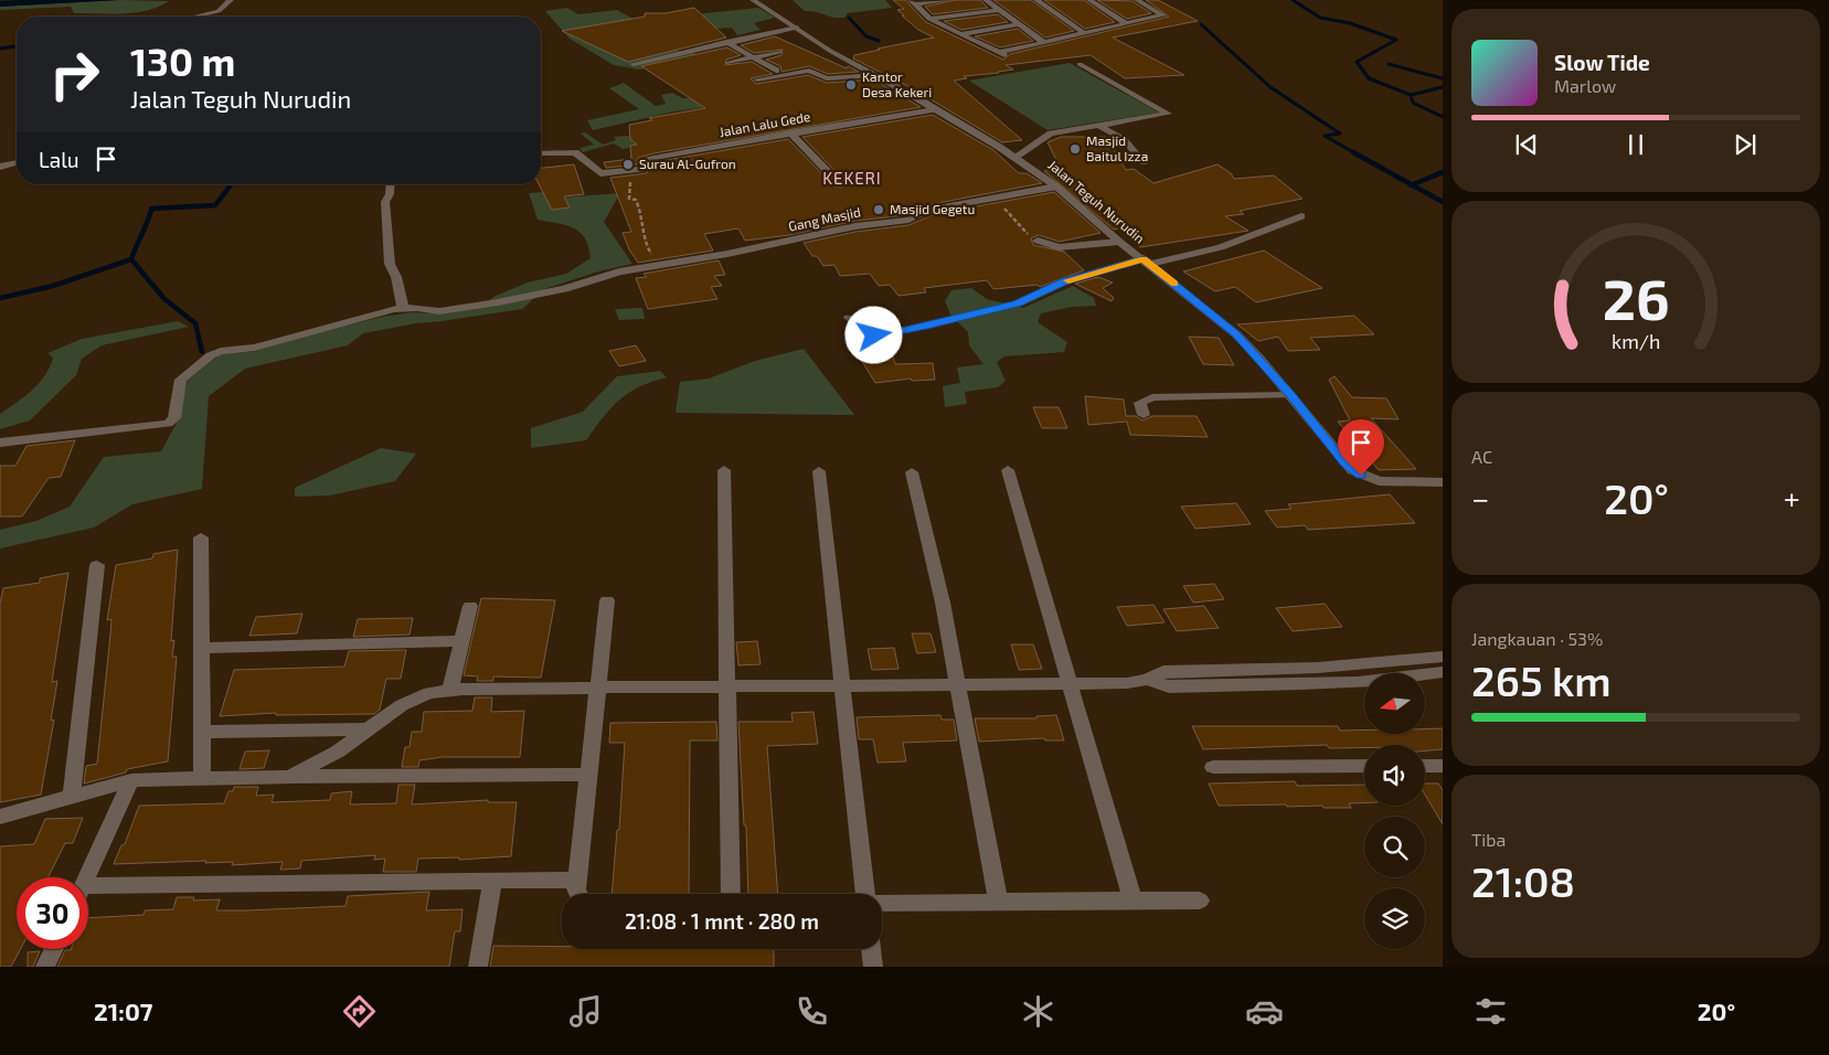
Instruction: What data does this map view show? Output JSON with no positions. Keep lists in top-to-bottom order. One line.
{"streets":{"street":["Jalan Lalu Gede","Jalan Teguh Nurudin","Gang Masjid"]},"crossings":[["Jalan Lalu Gede","Jalan Teguh Nurudin"],["Jalan Teguh Nurudin","Gang Masjid"]],"districts":["KEKERI"],"places":["Kantor Desa Kekeri","Masjid Baitul Izza","Surau Al-Gufron","Masjid Gegetu"],"north":"left","page":{"turn":["130 m","Jalan Teguh Nurudin"],"song":["Slow Tide","Marlow"],"then":"Lalu","tile":["AC",["Jangkauan · 53%","265 km"],["Tiba","21:08"]],"heat":["−","20°","+"],"limit":"30","trip":"21:08 · 1 mnt · 280 m","tabs":["21:07","20°"],"gauge":["26","km/h"]}}
